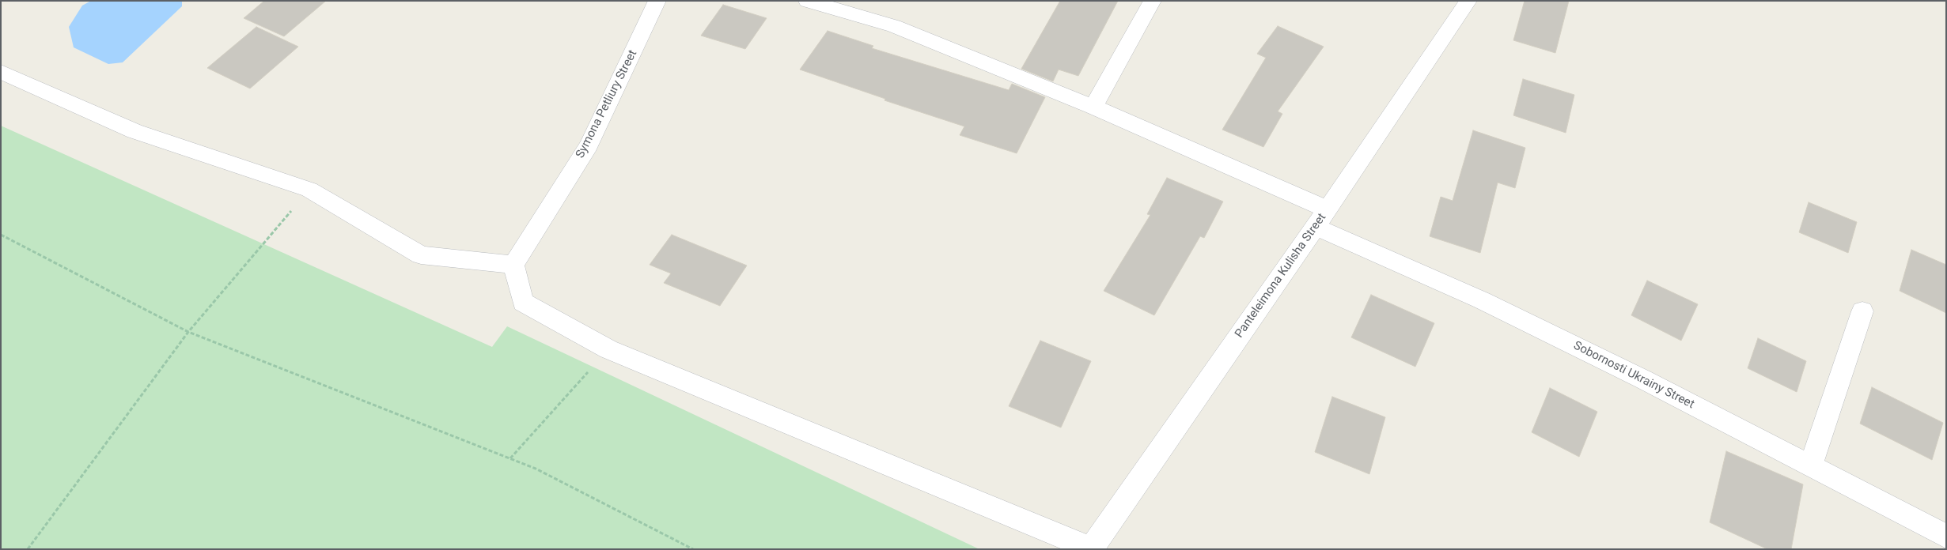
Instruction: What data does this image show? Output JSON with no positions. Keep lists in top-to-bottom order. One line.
{"streets":{"street":["Symona Petliury Street","Panteleimona Kulisha Street","Sobornosti Ukrainy Street"]},"crossings":[["Panteleimona Kulisha Street","Sobornosti Ukrainy Street"]]}
